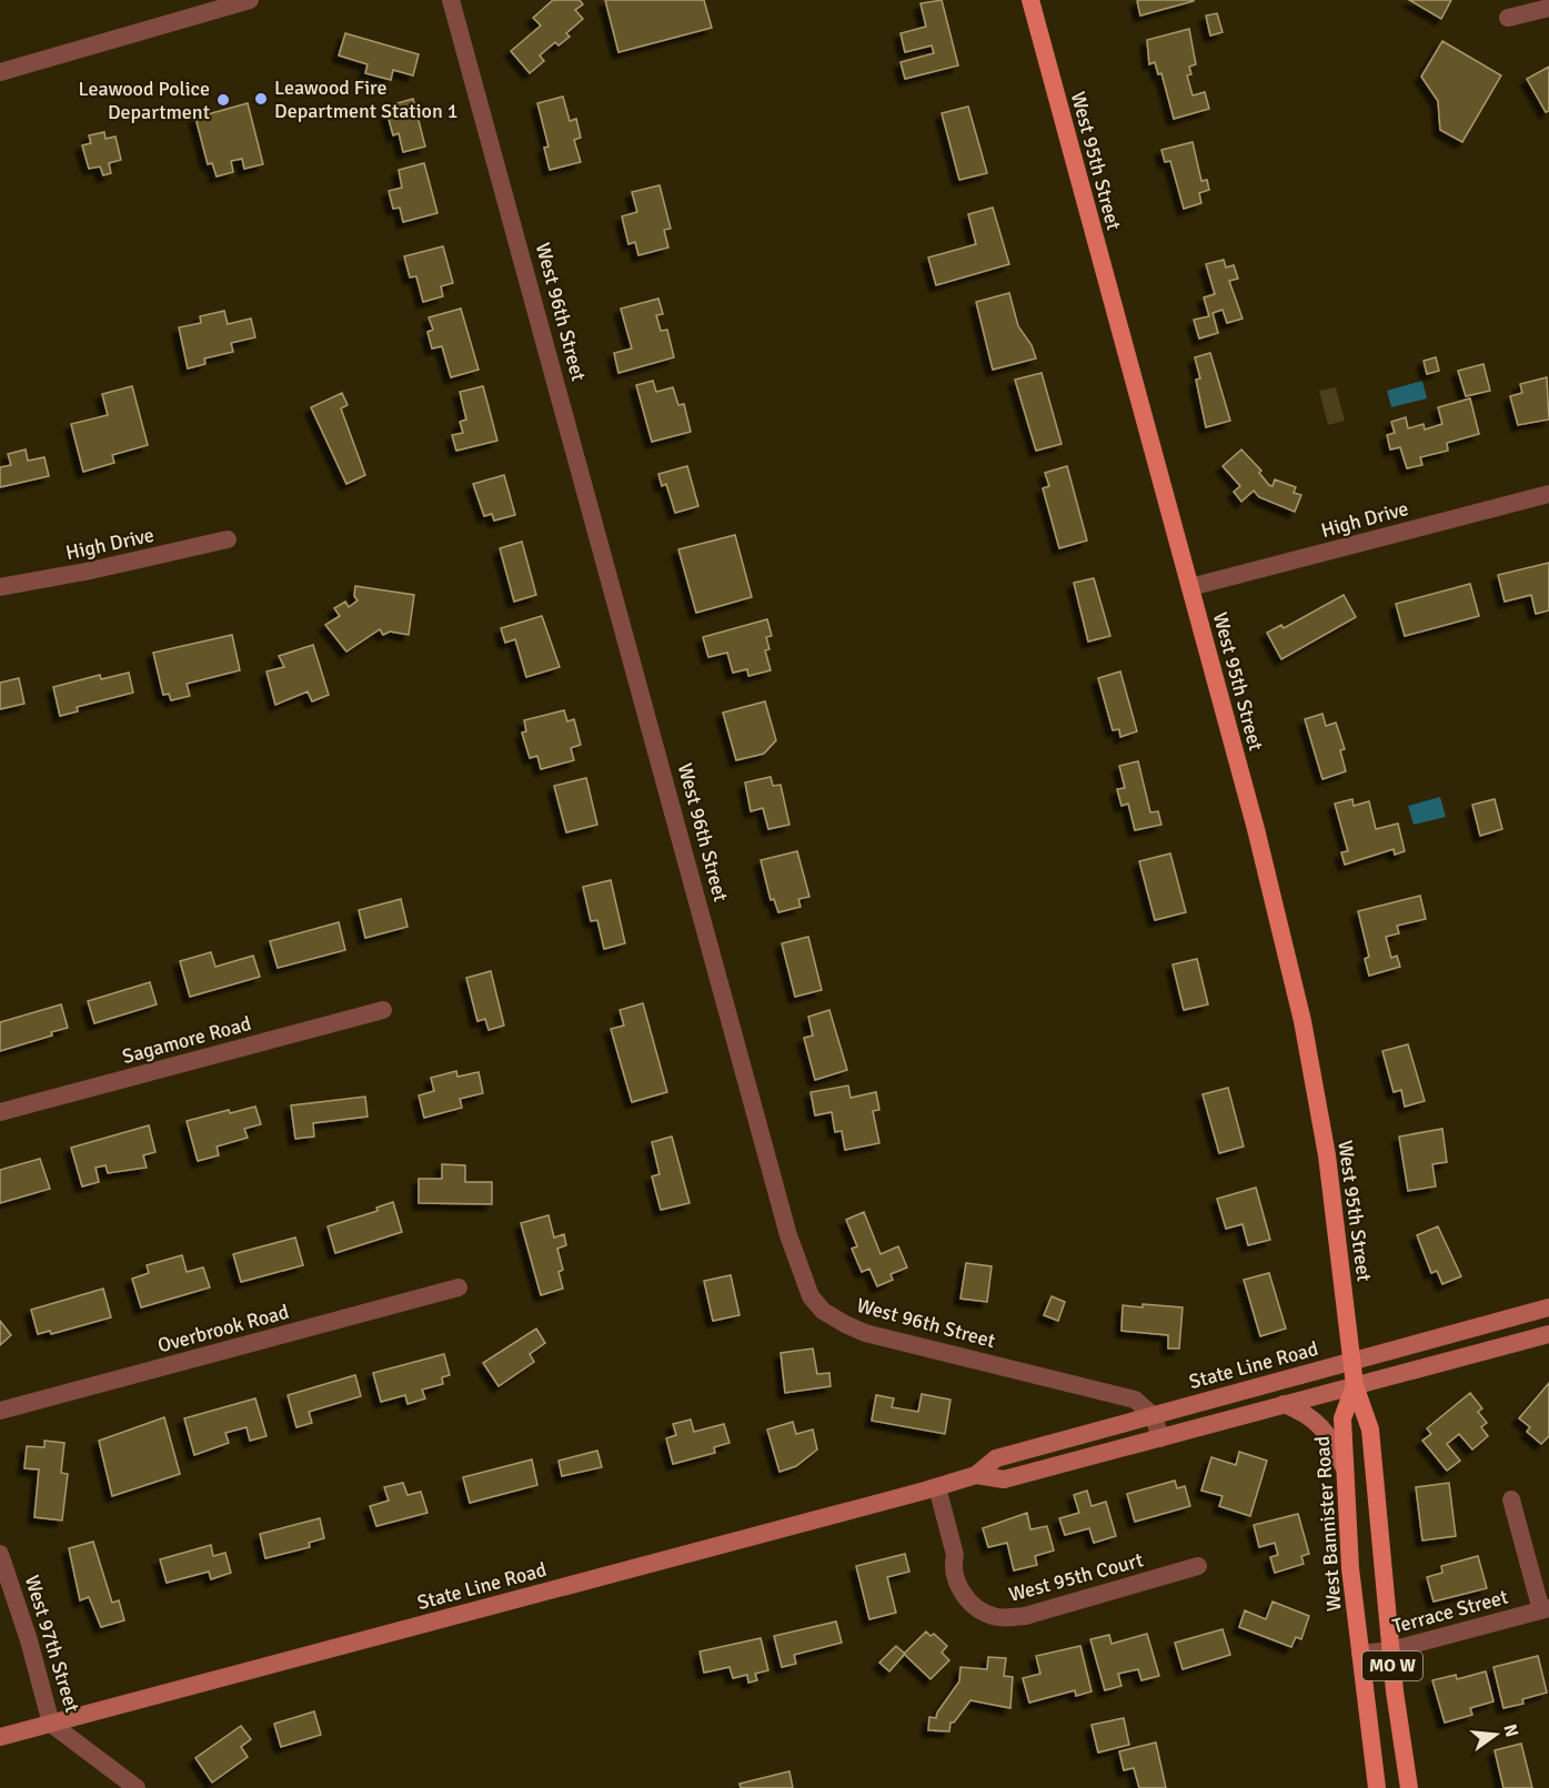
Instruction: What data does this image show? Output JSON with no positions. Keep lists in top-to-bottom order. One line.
{"streets":{"main road":["West 95th Street","State Line Road","West Bannister Road","MO W"],"street":["West 96th Street","High Drive","Sagamore Road","Overbrook Road","West 95th Court","Terrace Street","West 97th Street"]},"crossings":[["West 95th Street","High Drive"],["West 95th Street","State Line Road"],["West 95th Street","West Bannister Road"],["West 95th Street","MO W"],["West 96th Street","State Line Road"],["State Line Road","West Bannister Road"],["State Line Road","West 95th Court"],["State Line Road","West 97th Street"],["State Line Road","MO W"],["West Bannister Road","Terrace Street"],["West Bannister Road","MO W"],["Terrace Street","MO W"]],"places":["Leawood Fire Department Station 1","Leawood Police Department"],"north":"right"}
